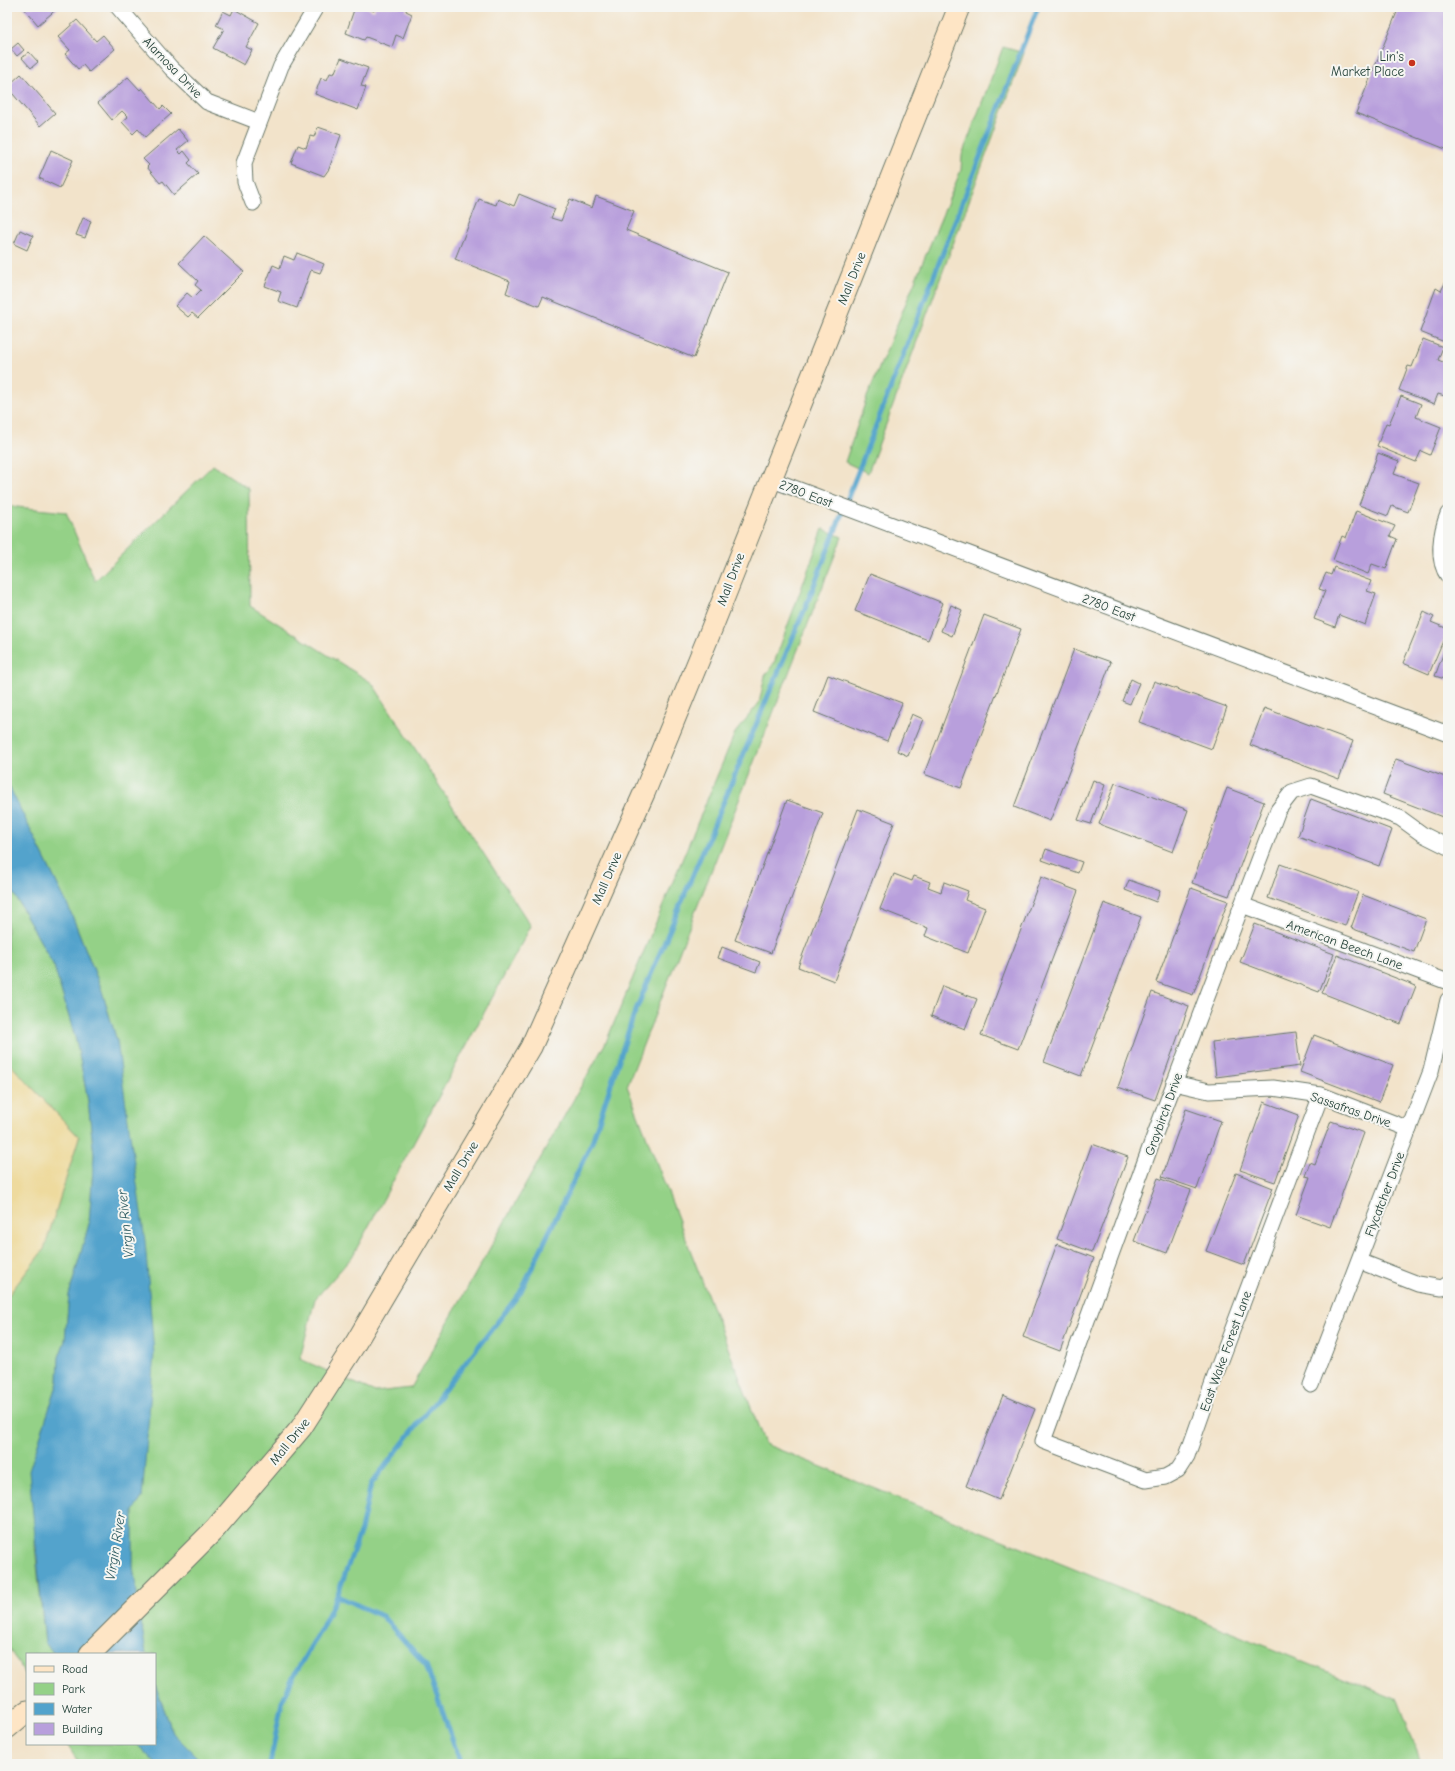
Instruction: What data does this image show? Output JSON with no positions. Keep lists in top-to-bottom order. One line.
{"streets":{"main road":["Mall Drive"],"street":["Alamosa Drive","2780 East","American Beech Lane","Sassafras Drive","Graybirch Drive","Flycatcher Drive","East Wake Forest Lane"]},"crossings":[["Mall Drive","2780 East"],["American Beech Lane","Graybirch Drive"],["Sassafras Drive","Graybirch Drive"],["Sassafras Drive","Flycatcher Drive"],["Sassafras Drive","East Wake Forest Lane"],["Graybirch Drive","East Wake Forest Lane"]],"water":["Virgin River"],"places":["Lin's Market Place"],"legend":["Road","Park","Water","Building"]}
